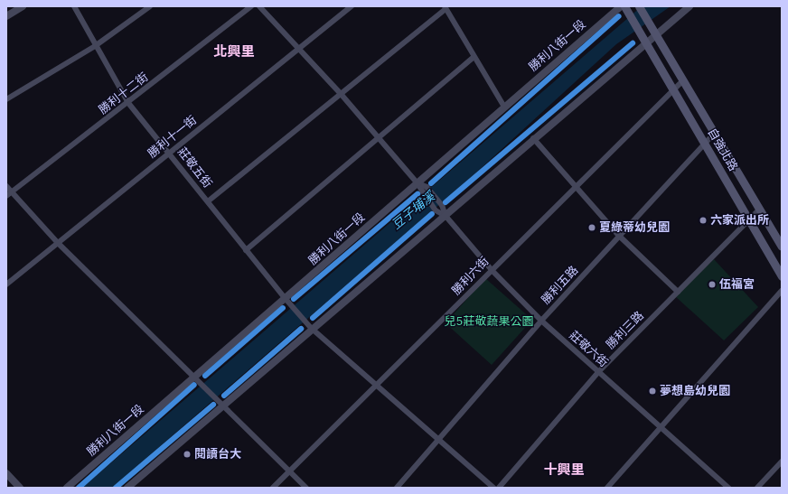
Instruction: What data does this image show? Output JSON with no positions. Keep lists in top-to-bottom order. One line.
{"streets":{"main road":["自強北路"],"street":["勝利八街一段","勝利十二街","勝利十一街","莊敬五街","勝利六街","勝利五路","勝利三路","莊敬六街"]},"crossings":[["勝利八街一段","自強北路"],["勝利八街一段","莊敬五街"],["勝利十二街","莊敬五街"],["勝利十一街","莊敬五街"],["自強北路","勝利六街"],["自強北路","勝利五路"],["自強北路","勝利三路"],["勝利六街","莊敬六街"],["勝利五路","莊敬六街"],["勝利三路","莊敬六街"]],"districts":["北興里","十興里"],"water":["豆子埔溪"],"parks":["兒5莊敬蔬果公園"],"places":["六家派出所","夏綠蒂幼兒園","伍福宮","夢想島幼兒園","閱讀台大"]}
